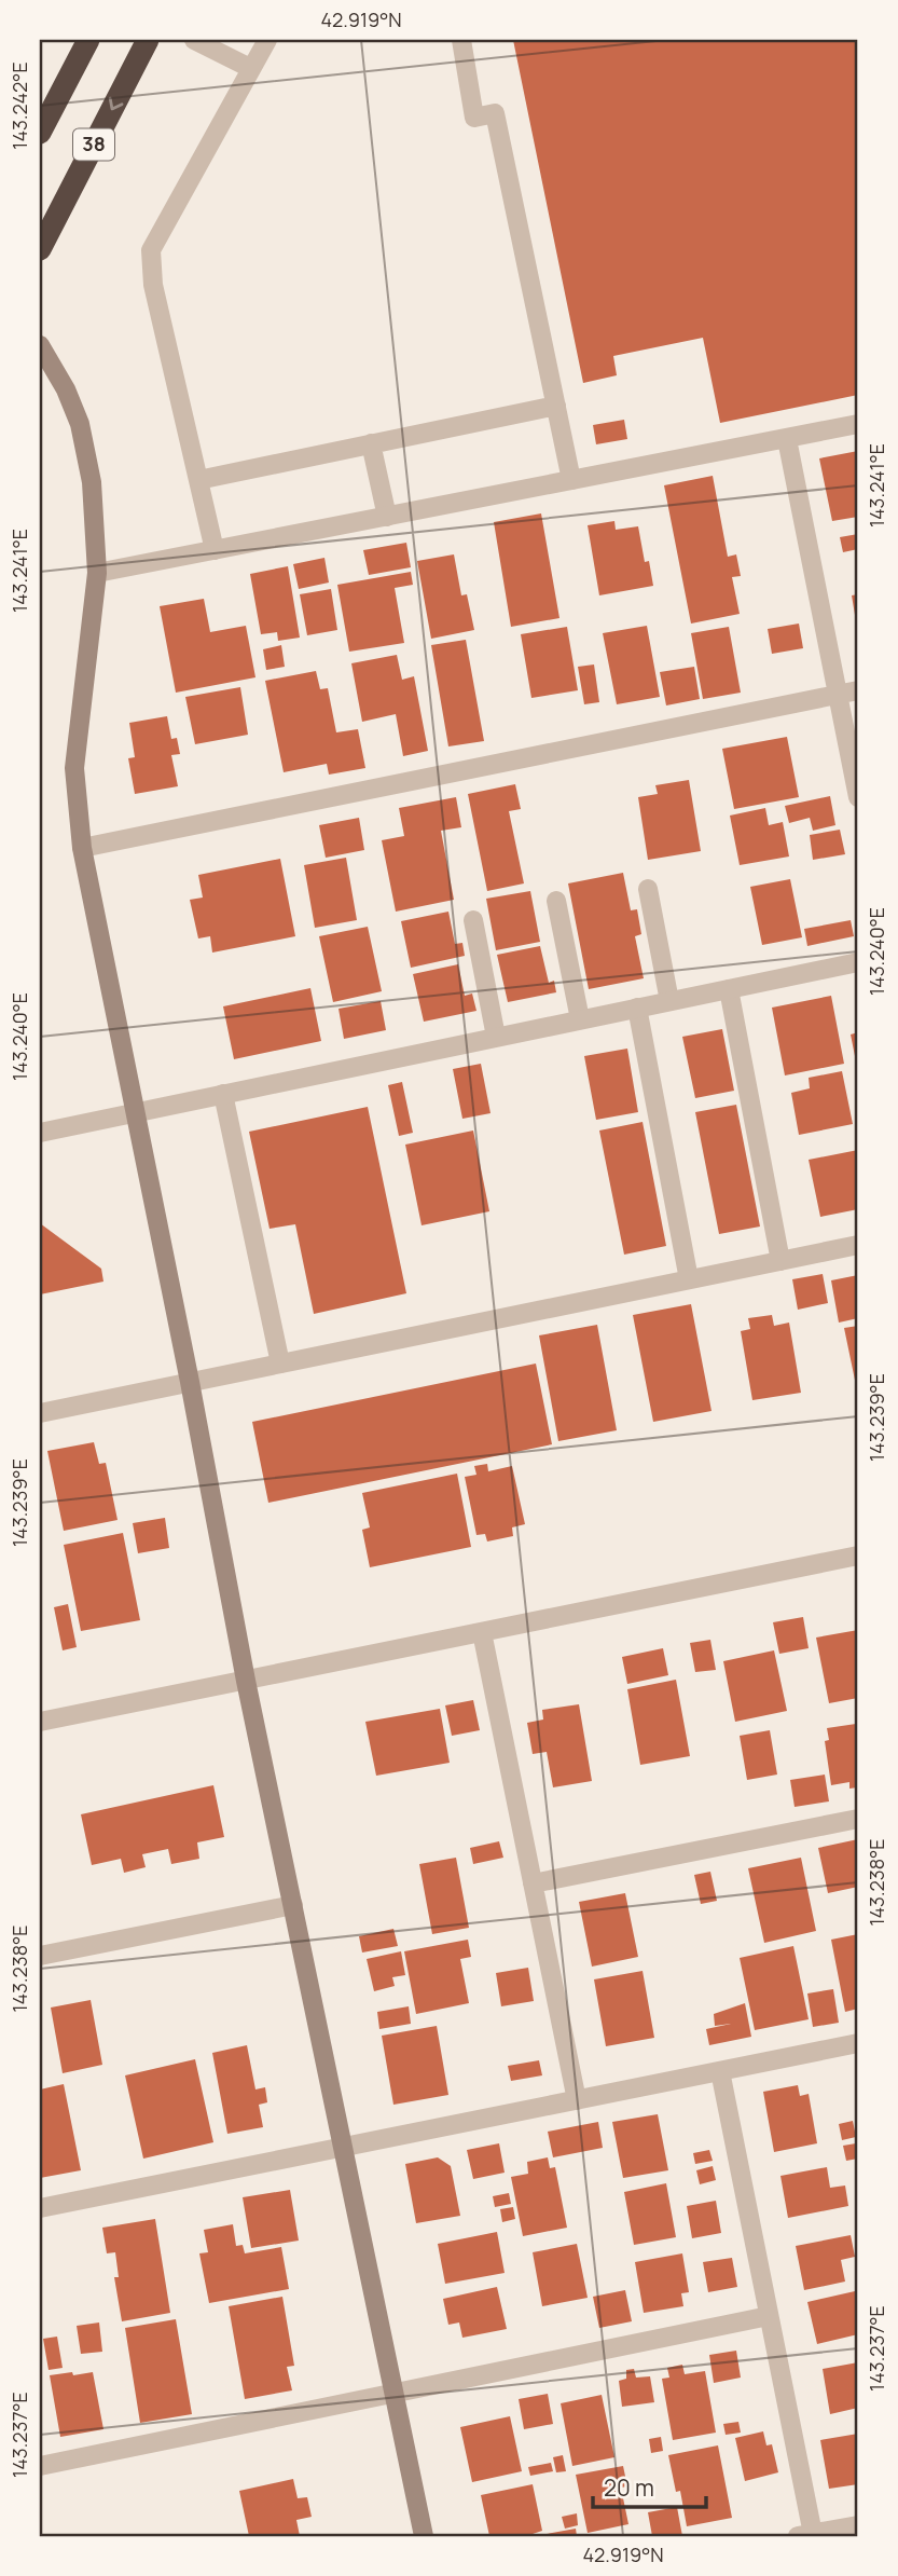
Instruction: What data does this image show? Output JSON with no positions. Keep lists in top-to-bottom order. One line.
{"streets":{"highway":["38"]},"scale_bar":"20 m","coordinates":["42.919°N","143.242°E","143.241°E","143.240°E","143.239°E","143.238°E","143.237°E"]}
